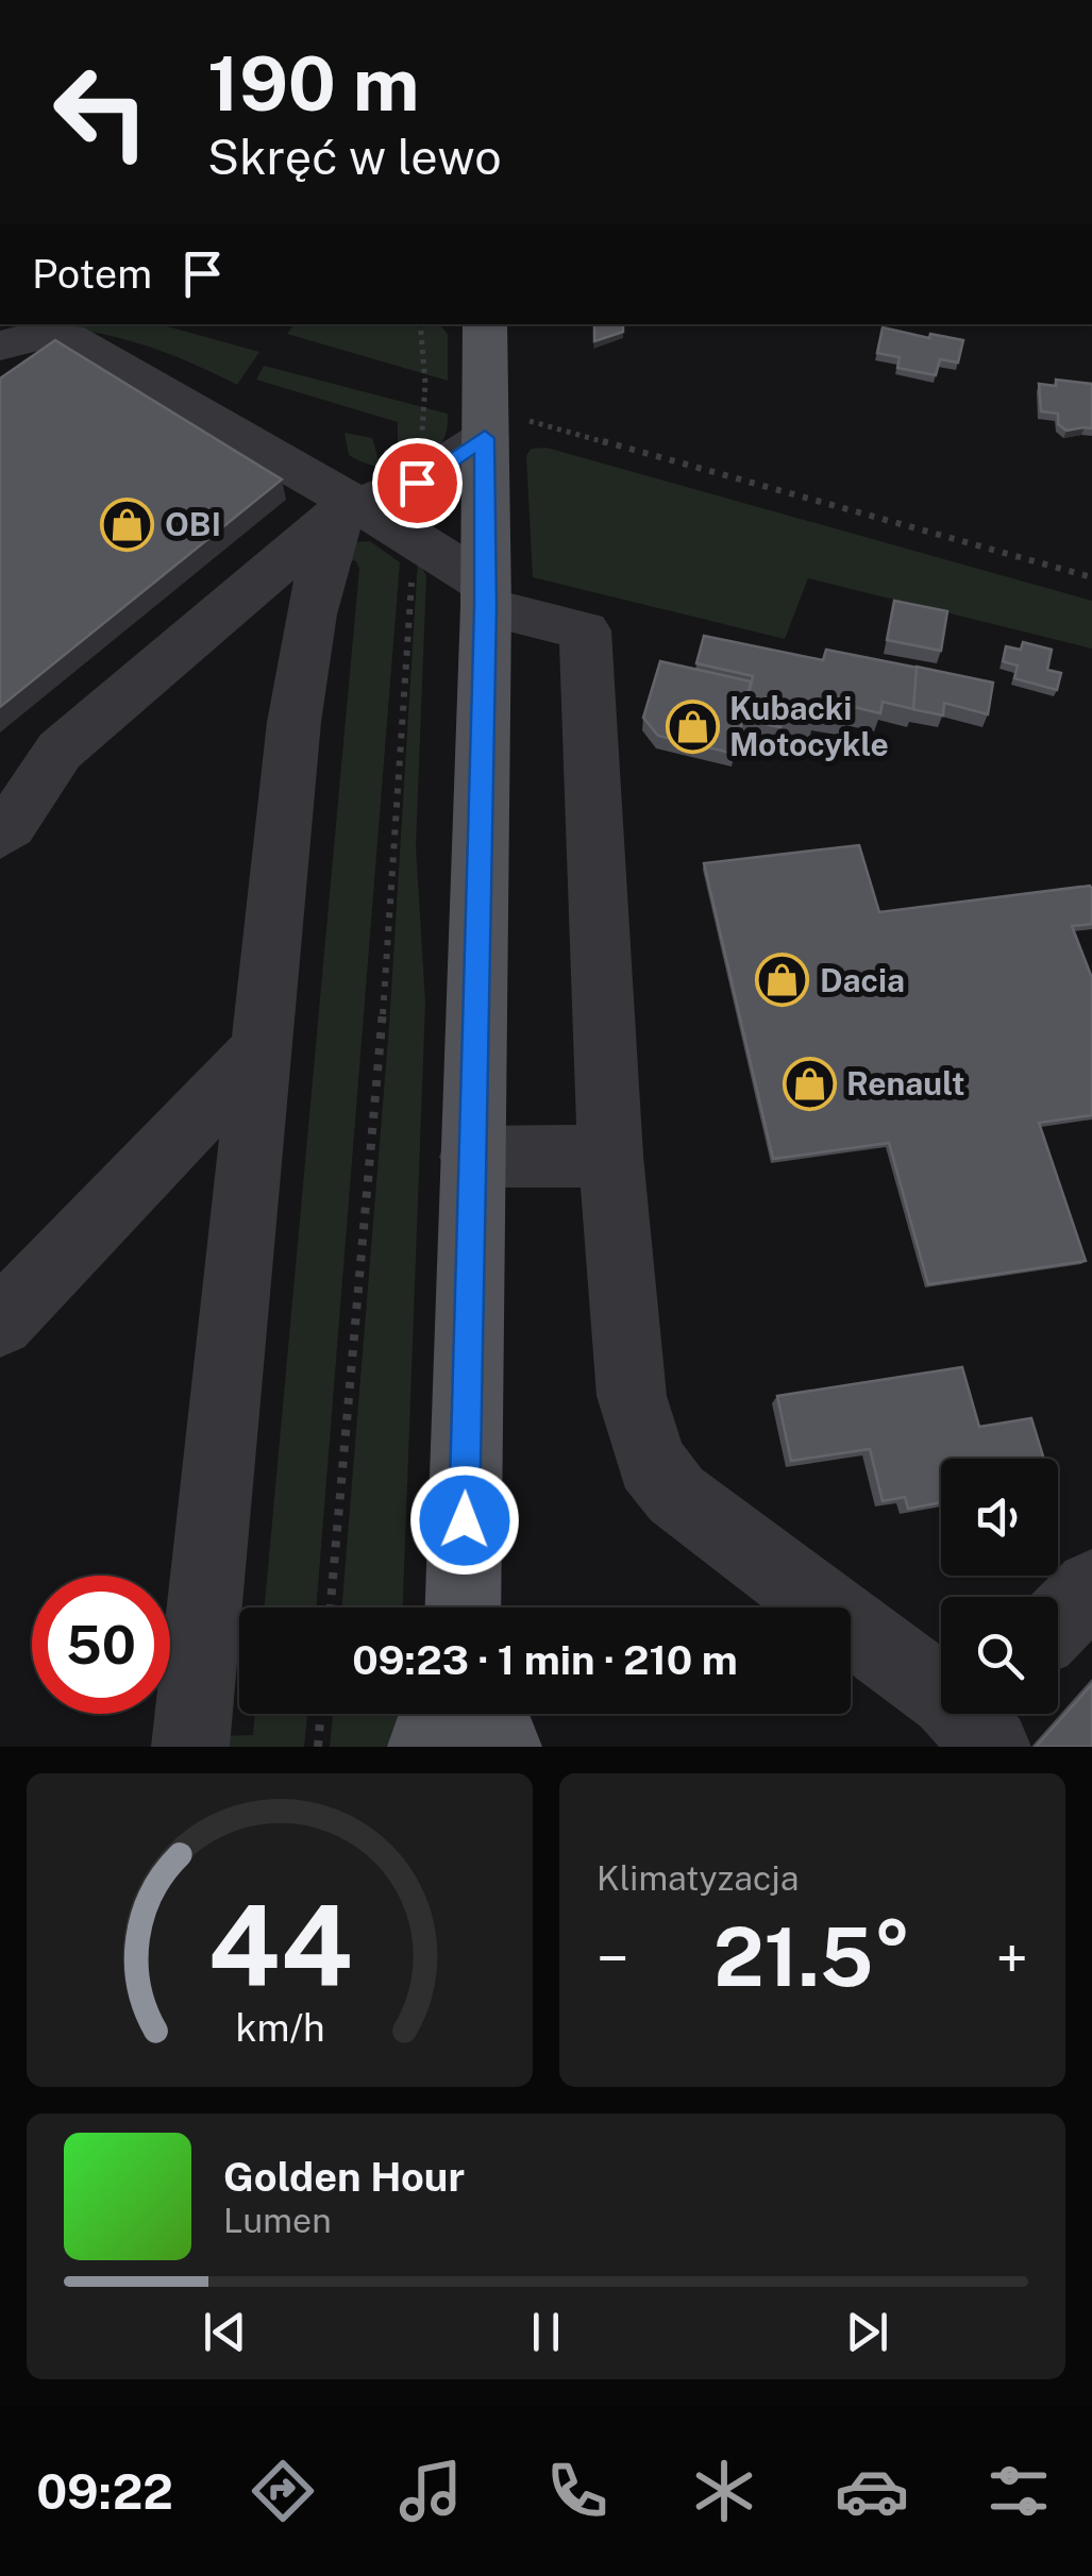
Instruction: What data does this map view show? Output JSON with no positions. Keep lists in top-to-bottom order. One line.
{"places":{"shop":["OBI","Kubacki Motocykle","Dacia","Renault"]},"page":{"turn":["190 m","Skręć w lewo"],"then":"Potem","limit":"50","trip":"09:23 · 1 min · 210 m","tile":"Klimatyzacja","heat":["−","21.5°","+"],"song":["Golden Hour","Lumen"],"tabs":"09:22","gauge":["44","km/h"]}}
